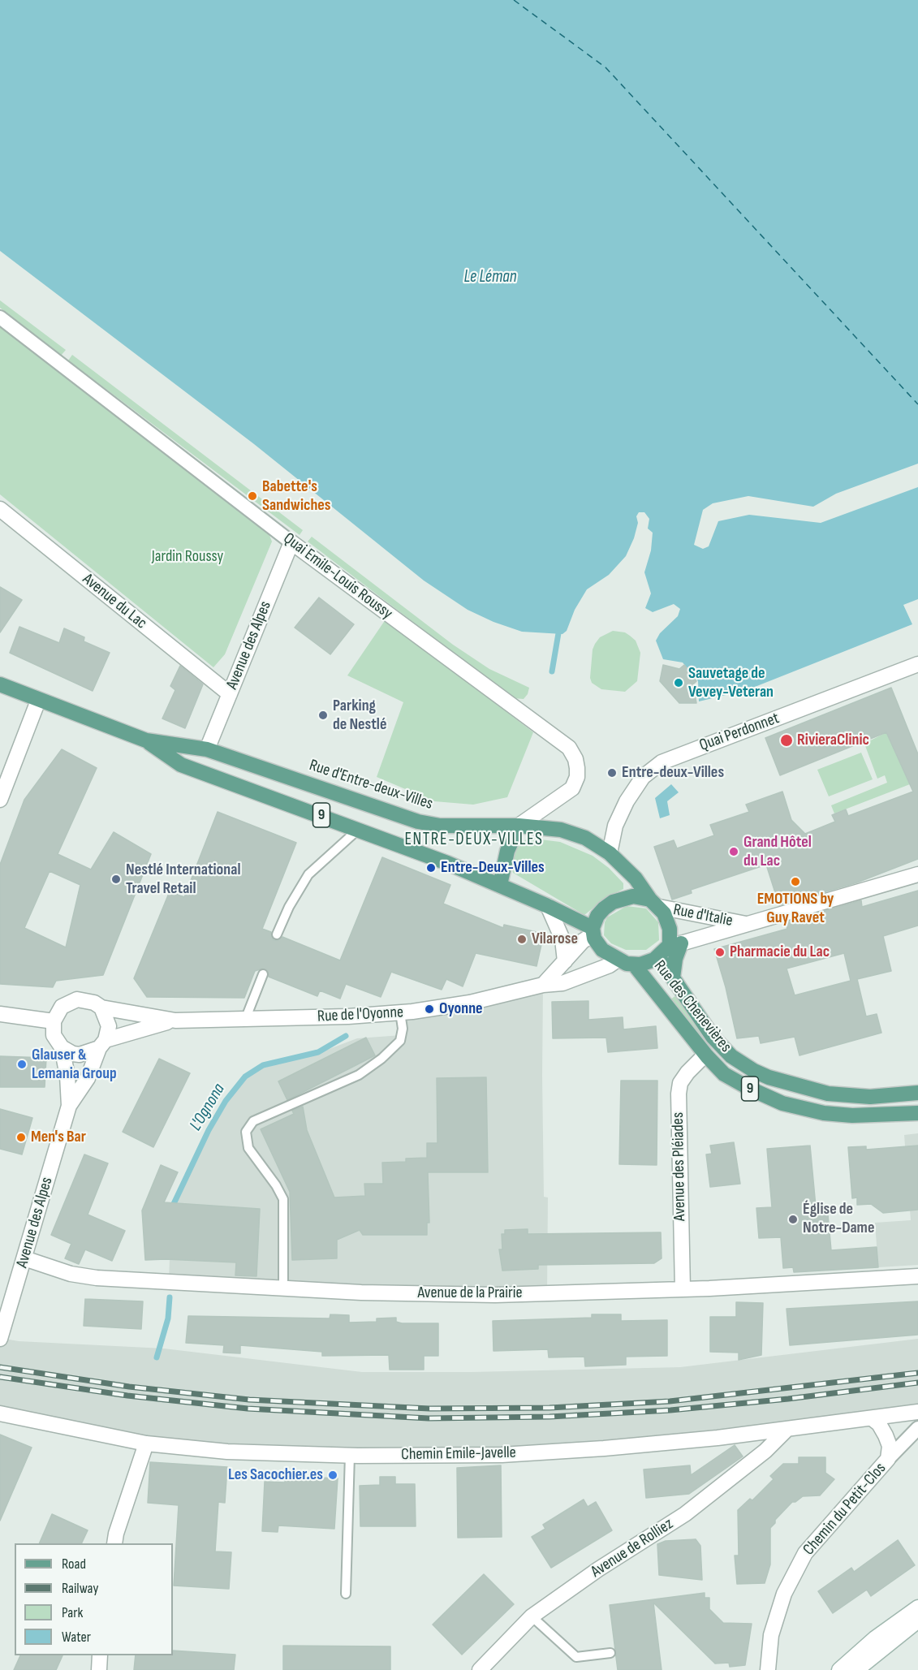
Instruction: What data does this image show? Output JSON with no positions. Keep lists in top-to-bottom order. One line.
{"streets":{"main road":["Rue d'Entre-deux-Villes","9","Rue des Chenevières"],"street":["Quai Emile-Louis Roussy","Avenue du Lac","Avenue des Alpes","Quai Perdonnet","Rue d'Italie","Rue de l'Oyonne","Avenue des Pléiades","Avenue de la Prairie","Chemin Emile-Javelle","Chemin du Petit-Clos","Avenue de Rolliez"]},"crossings":[["Quai Emile-Louis Roussy","Avenue des Alpes"],["Quai Emile-Louis Roussy","Rue d'Entre-deux-Villes"],["Avenue du Lac","Avenue des Alpes"],["Avenue des Alpes","Rue d'Entre-deux-Villes"],["Avenue des Alpes","Rue de l'Oyonne"],["Avenue des Alpes","Avenue de la Prairie"],["Quai Perdonnet","Rue d'Entre-deux-Villes"],["Rue d'Entre-deux-Villes","Rue d'Italie"],["Rue d'Entre-deux-Villes","Rue des Chenevières"],["Rue d'Entre-deux-Villes","Rue de l'Oyonne"],["Rue d'Italie","Rue des Chenevières"],["Rue d'Italie","Rue de l'Oyonne"],["Rue des Chenevières","Rue de l'Oyonne"],["Rue des Chenevières","Avenue des Pléiades"],["Avenue des Pléiades","Avenue de la Prairie"],["Chemin Emile-Javelle","Chemin du Petit-Clos"],["Chemin Emile-Javelle","Avenue de Rolliez"]],"districts":["ENTRE-DEUX-VILLES"],"water":["Le Léman","L'Ognona"],"parks":["Jardin Roussy"],"places":["Babette's Sandwiches","Sauvetage de Vevey-Veteran","Parking de Nestlé","RivieraClinic","Entre-deux-Villes","Grand Hôtel du Lac","Entre-Deux-Villes","Nestlé International Travel Retail","EMOTIONS by Guy Ravet","Vilarose","Pharmacie du Lac","Oyonne","Glauser & Lemania Group","Men's Bar","Église de Notre-Dame","Les Sacochier.es"],"legend":["Road","Railway","Park","Water"]}
